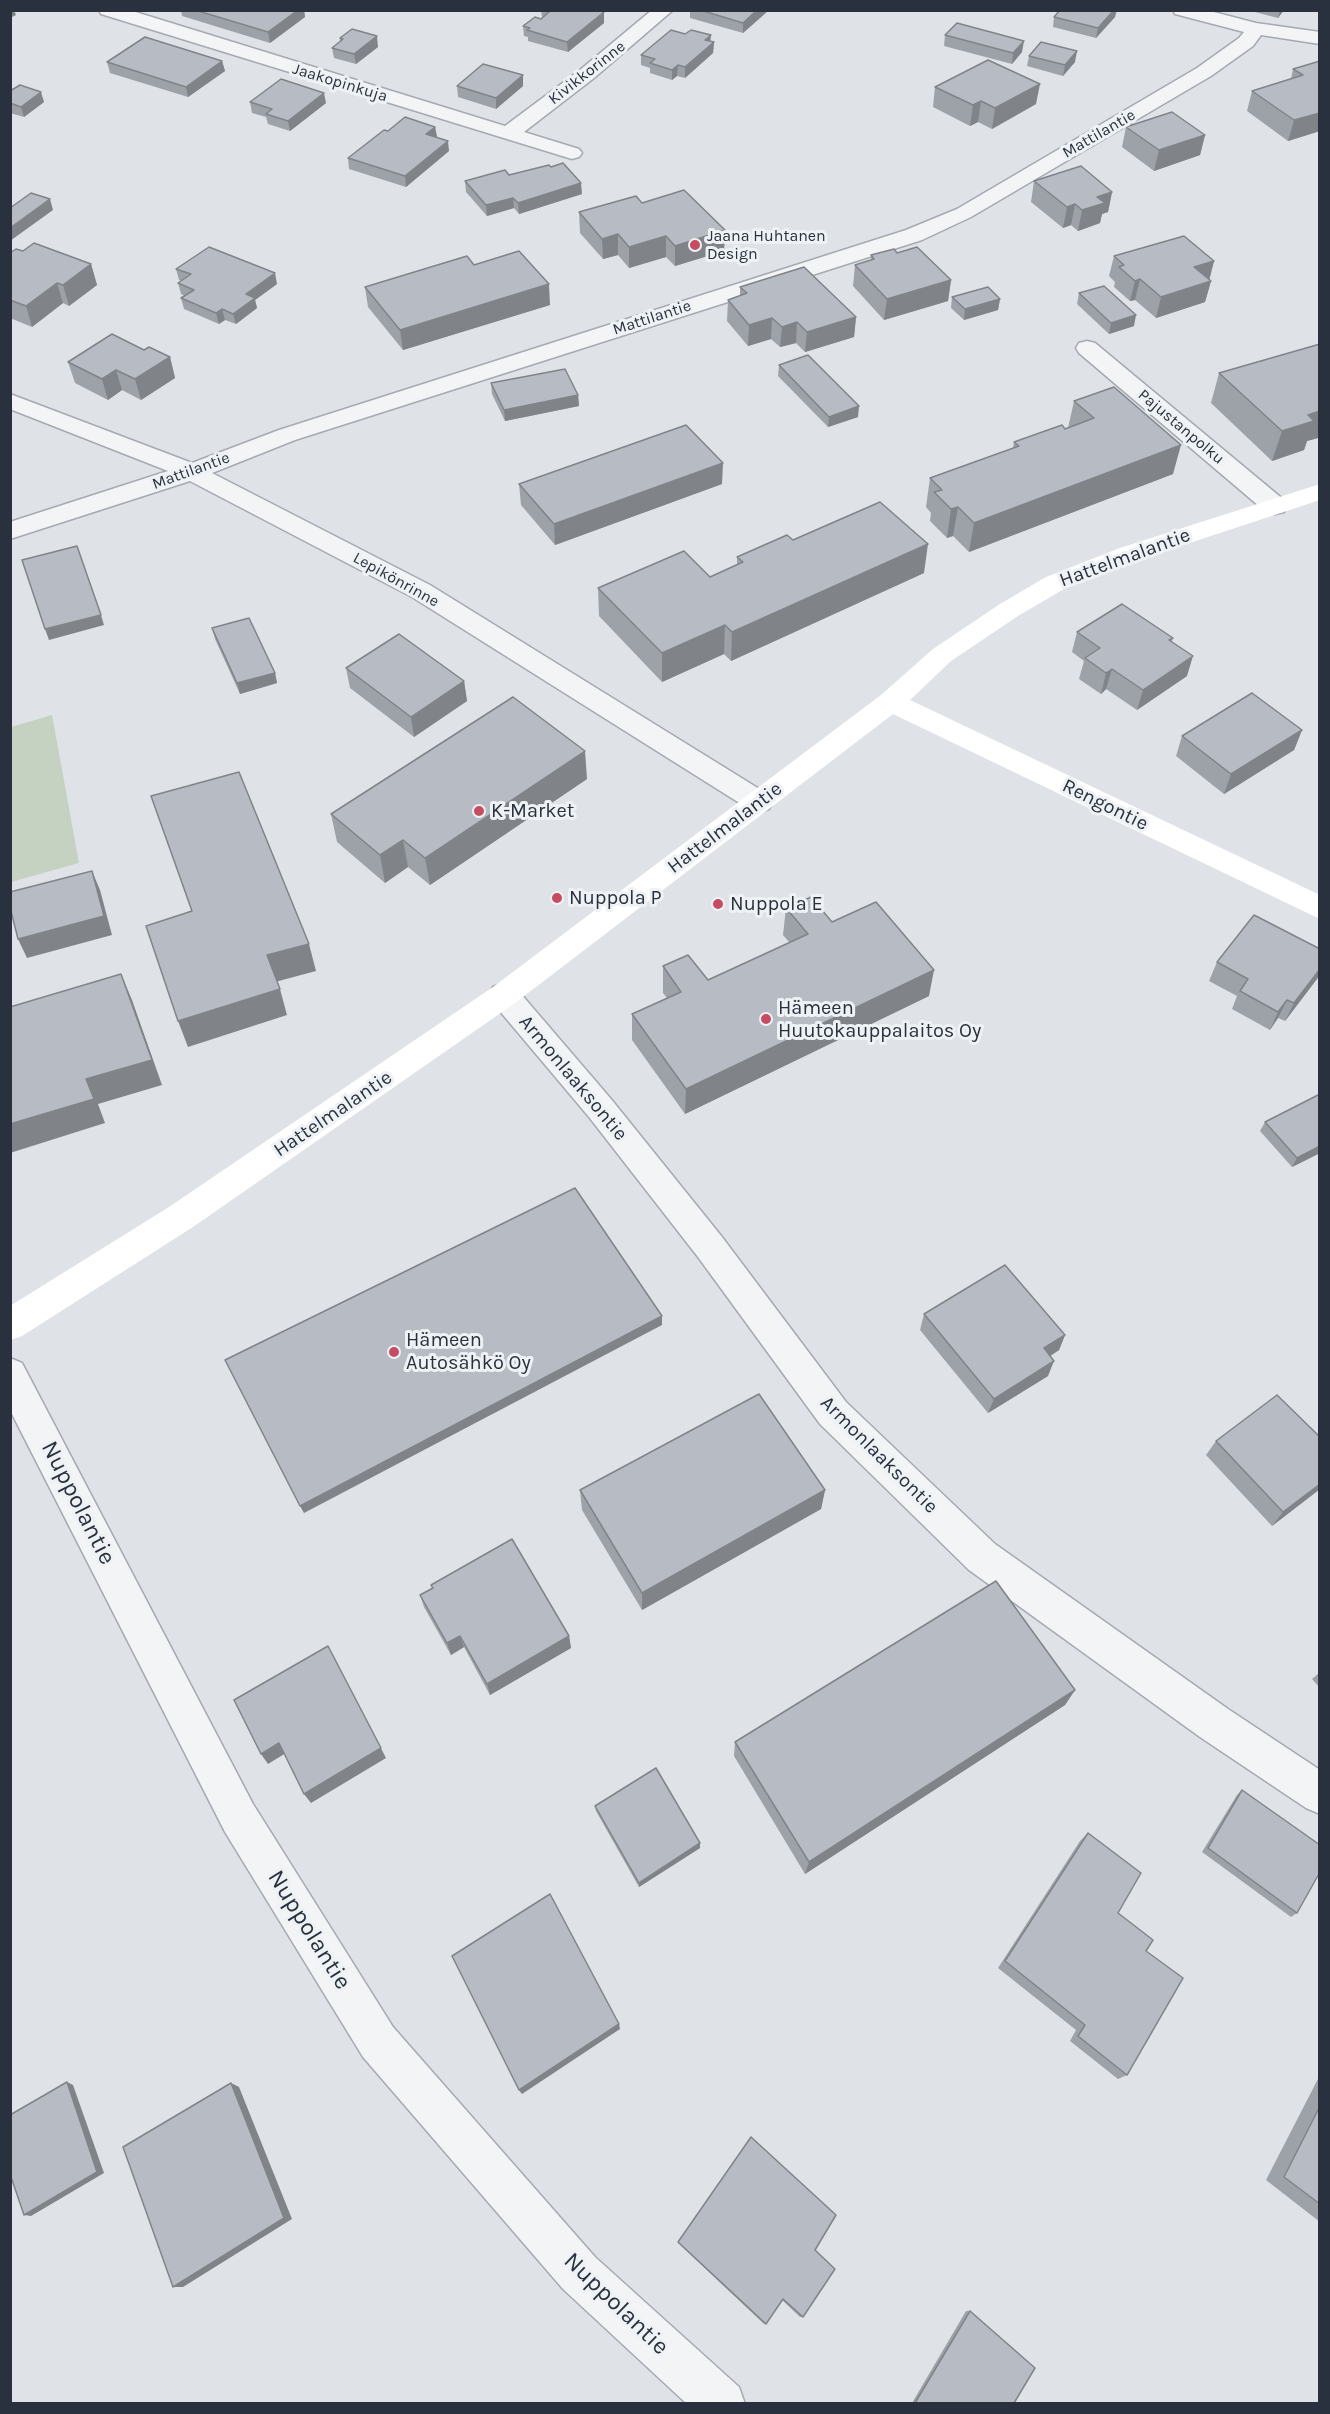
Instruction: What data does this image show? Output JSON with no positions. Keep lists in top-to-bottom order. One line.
{"streets":{"main road":["Hattelmalantie","Rengontie"],"street":["Kivikkorinne","Jaakopinkuja","Mattilantie","Pajustanpolku","Lepikönrinne","Armonlaaksontie","Nuppolantie"]},"crossings":[["Kivikkorinne","Jaakopinkuja"],["Mattilantie","Lepikönrinne"],["Pajustanpolku","Hattelmalantie"],["Hattelmalantie","Lepikönrinne"],["Hattelmalantie","Rengontie"],["Hattelmalantie","Armonlaaksontie"]],"places":["Jaana Huhtanen Design","K-Market","Nuppola P","Nuppola E","Hämeen Huutokauppalaitos Oy","Hämeen Autosähkö Oy"]}
